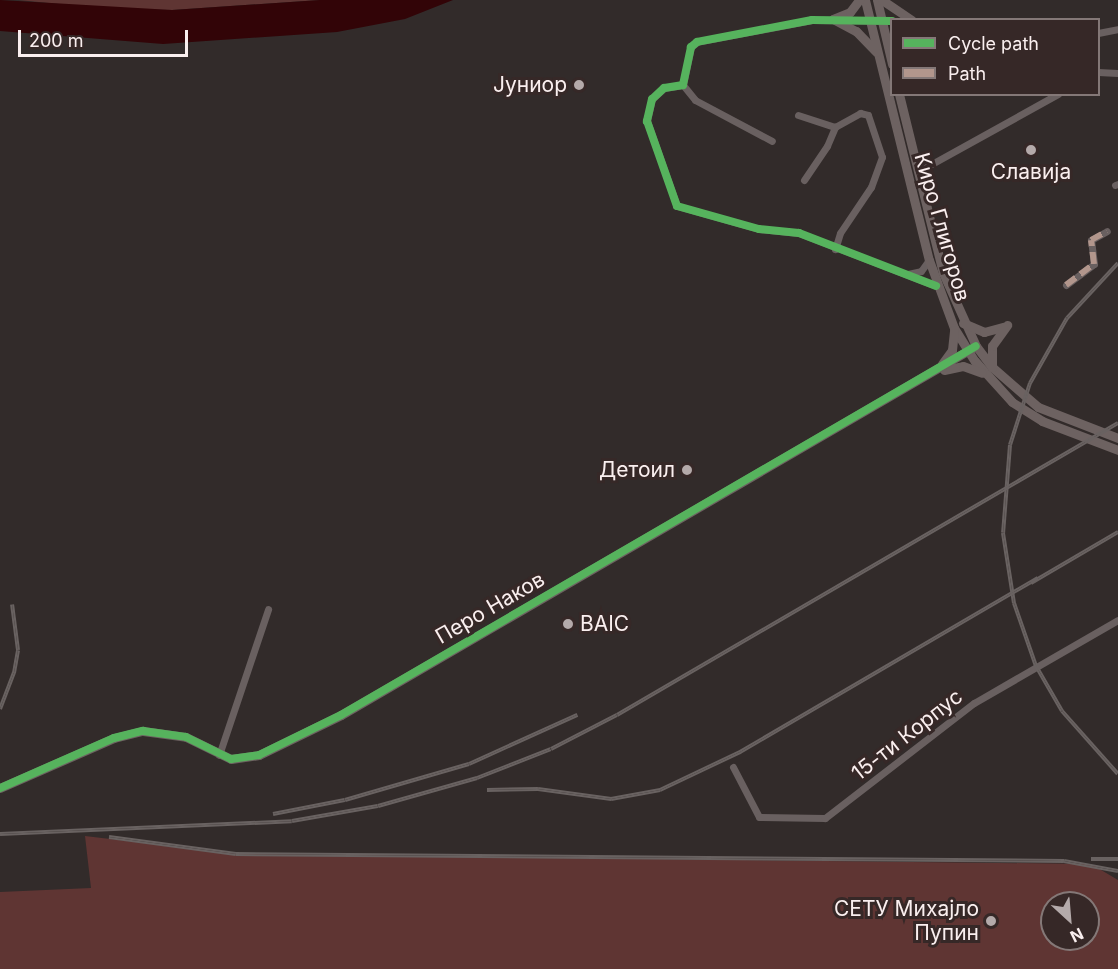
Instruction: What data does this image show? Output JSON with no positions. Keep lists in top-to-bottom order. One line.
{"streets":{"street":["Киро Глигоров","Перо Наков","15-ти Корпус"]},"crossings":[["Киро Глигоров","Перо Наков"]],"places":["Јуниор","Славија","Детоил","BAIC","СЕТУ Михајло Пупин"],"legend":["Cycle path","Path"],"scale_bar":"200 m","north":"bottom right"}
